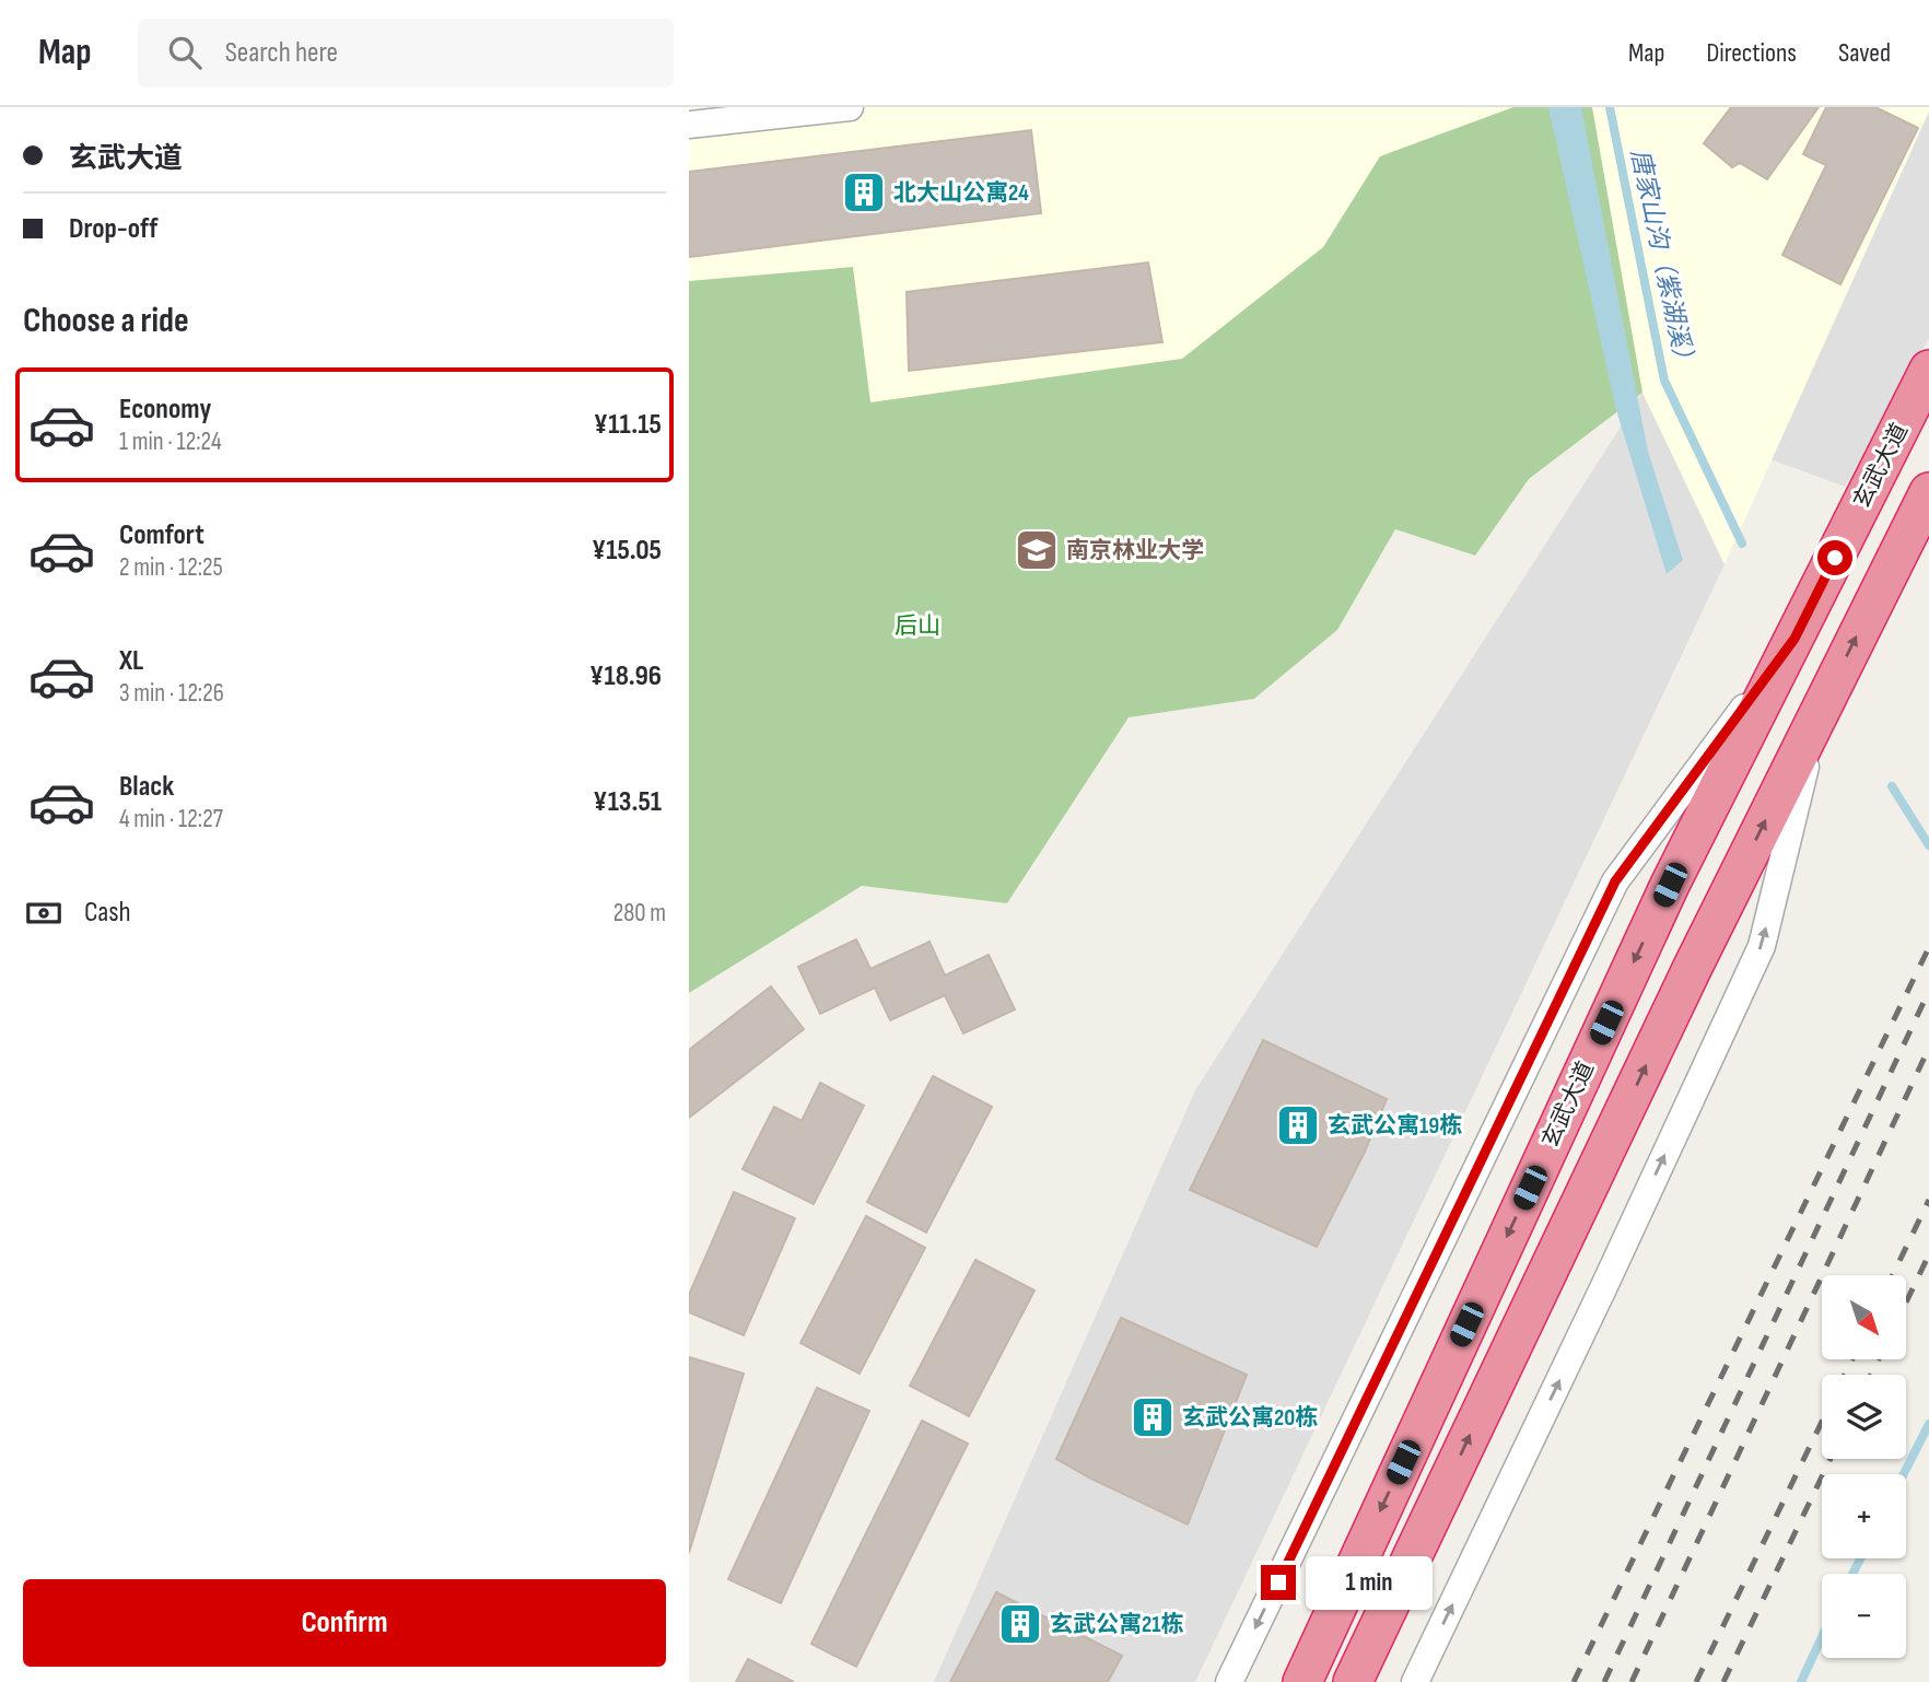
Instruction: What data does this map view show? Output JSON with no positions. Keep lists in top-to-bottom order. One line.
{"streets":{"highway":["玄武大道"]},"water":["唐家山沟（紫湖溪）"],"parks":["后山"],"places":{"building":["北大山公寓24","玄武公寓19栋","玄武公寓20栋","玄武公寓21栋"],"school or university":["南京林业大学"]},"north":"bottom right","page":{"header":"Map","search":"Search here","nav":["Map","Directions","Saved"],"banner":["玄武大道","Drop-off"],"heading":"Choose a ride","list":[{"name":"Economy","note":"1 min · 12:24","value":"¥11.15"},{"name":"Comfort","note":"2 min · 12:25","value":"¥15.05"},{"name":"XL","note":"3 min · 12:26","value":"¥18.96"},{"name":"Black","note":"4 min · 12:27","value":"¥13.51"}],"pay":["Cash","280 m"],"map_buttons":["+","−"],"bubble":"1 min","buttons":"Confirm"}}
